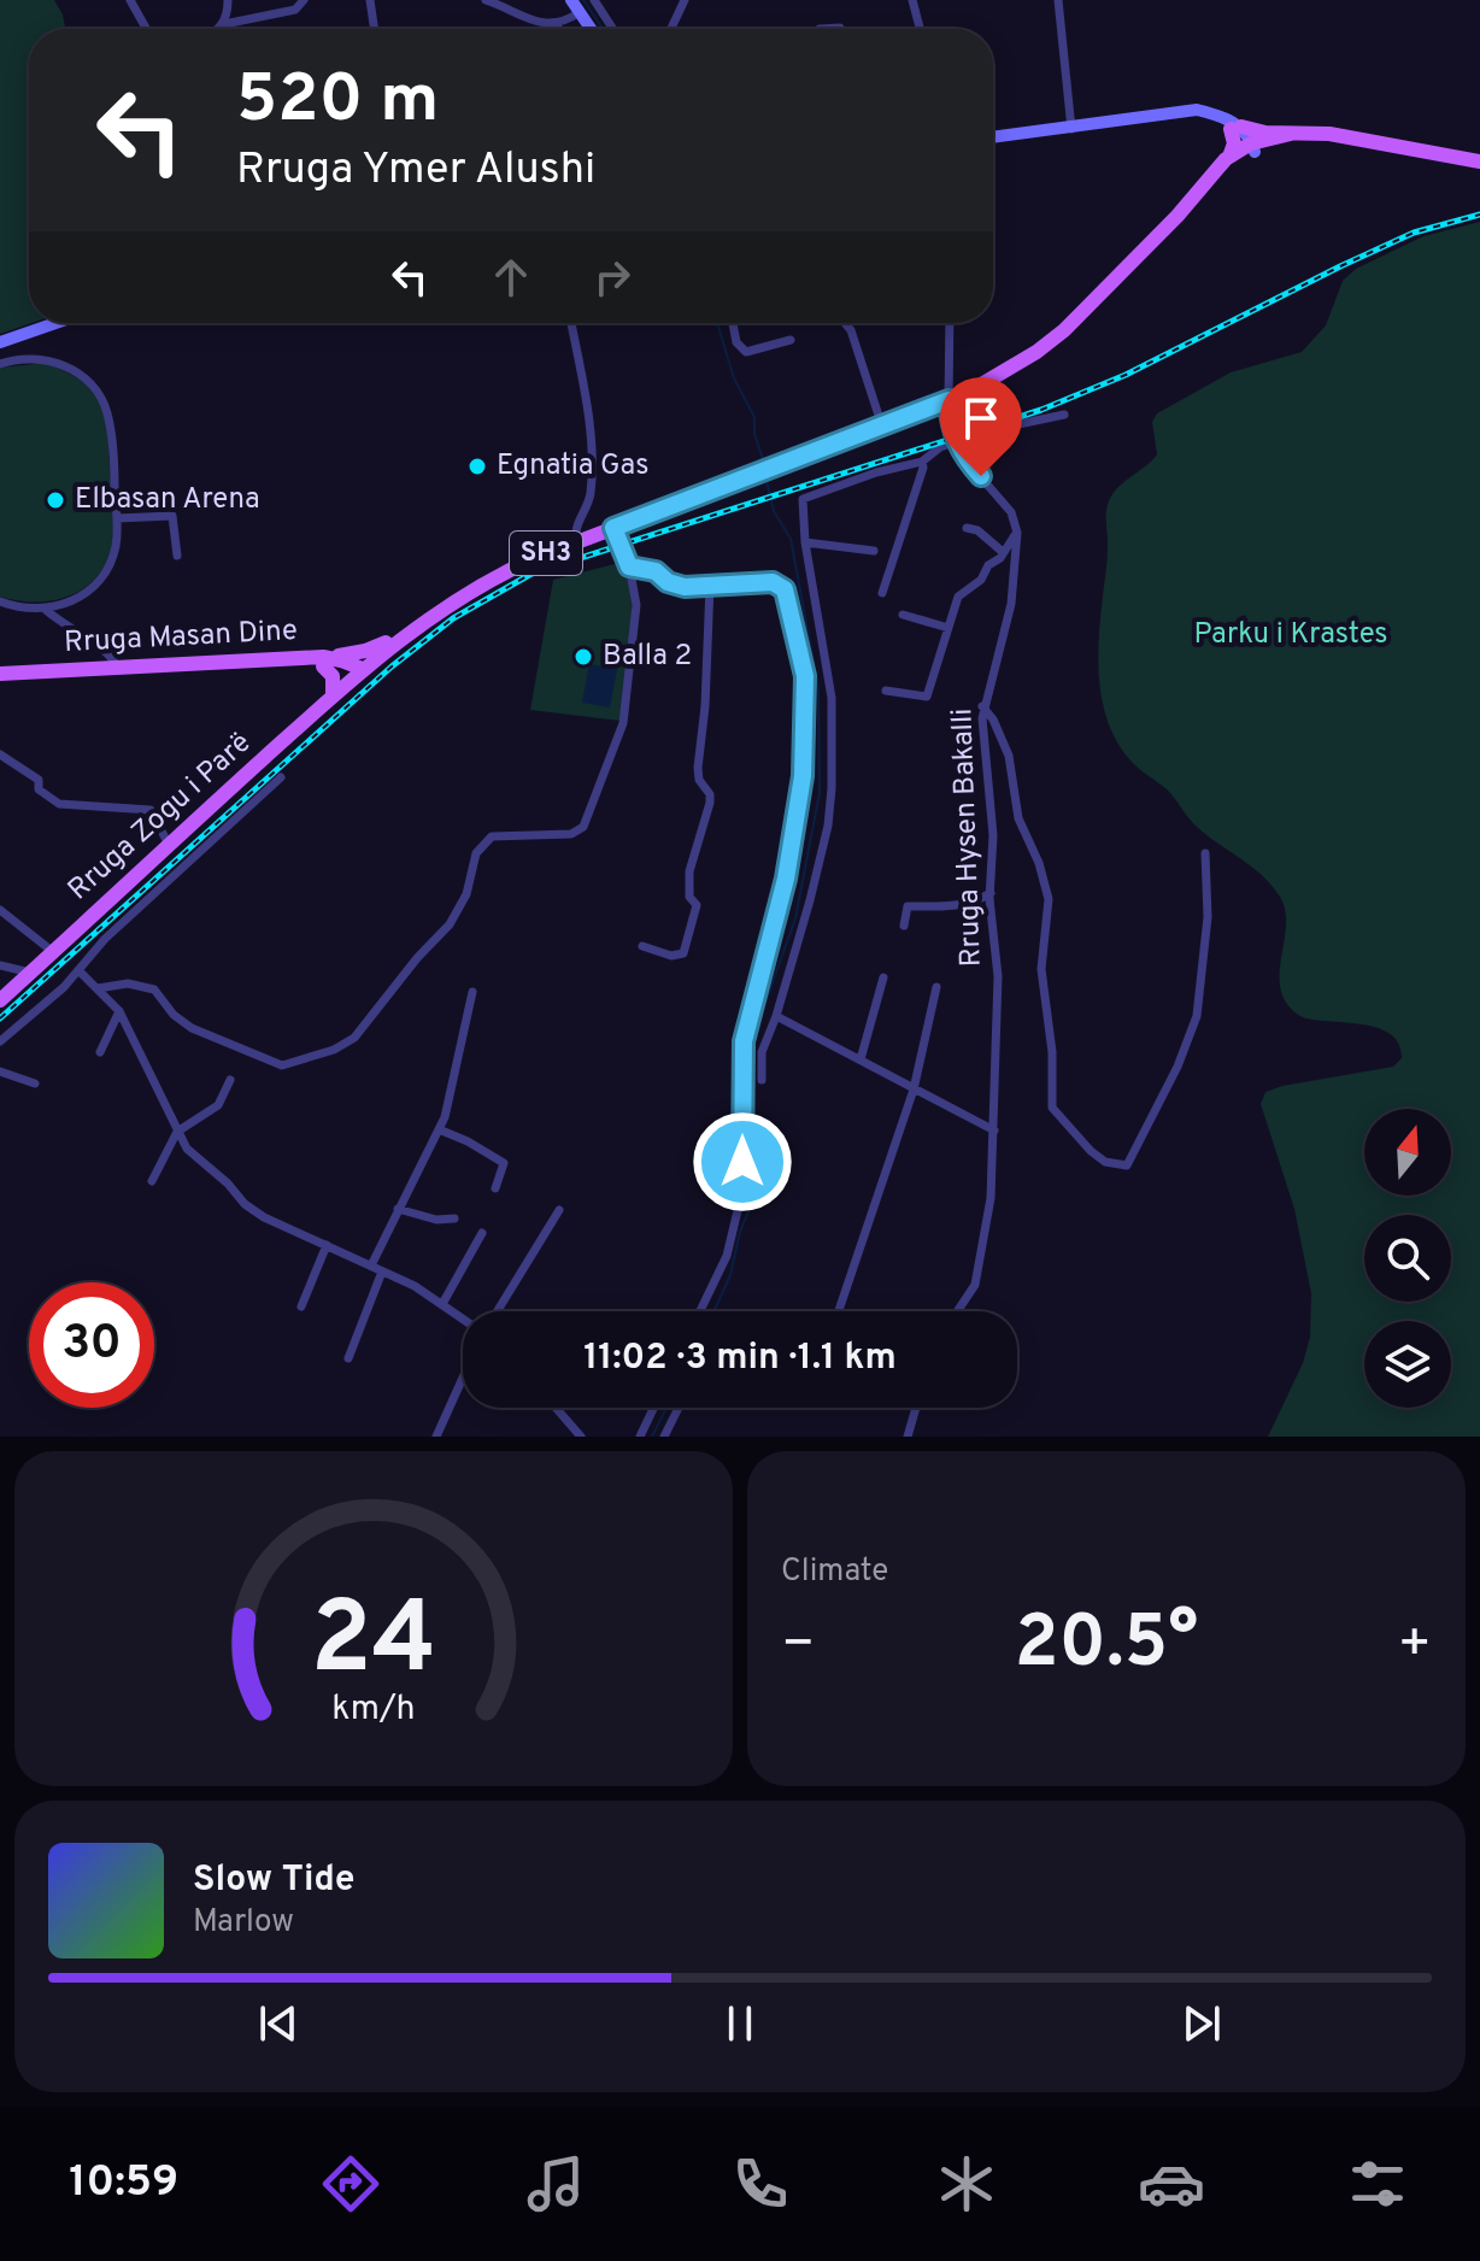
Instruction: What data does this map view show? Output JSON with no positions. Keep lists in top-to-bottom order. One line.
{"streets":{"main road":["SH3","Rruga Masan Dine","Rruga Zogu i Parë"],"street":["Rruga Hysen Bakalli"]},"crossings":[["SH3","Rruga Masan Dine"],["SH3","Rruga Zogu i Parë"],["Rruga Masan Dine","Rruga Zogu i Parë"]],"parks":["Parku i Krastes"],"places":["Egnatia Gas","Elbasan Arena","Balla 2"],"north":"top","page":{"turn":["520 m","Rruga Ymer Alushi"],"limit":"30","trip":"11:02 · 3 min · 1.1 km","tile":"Climate","heat":["−","20.5°","+"],"song":["Slow Tide","Marlow"],"tabs":"10:59","gauge":["24","km/h"]}}
